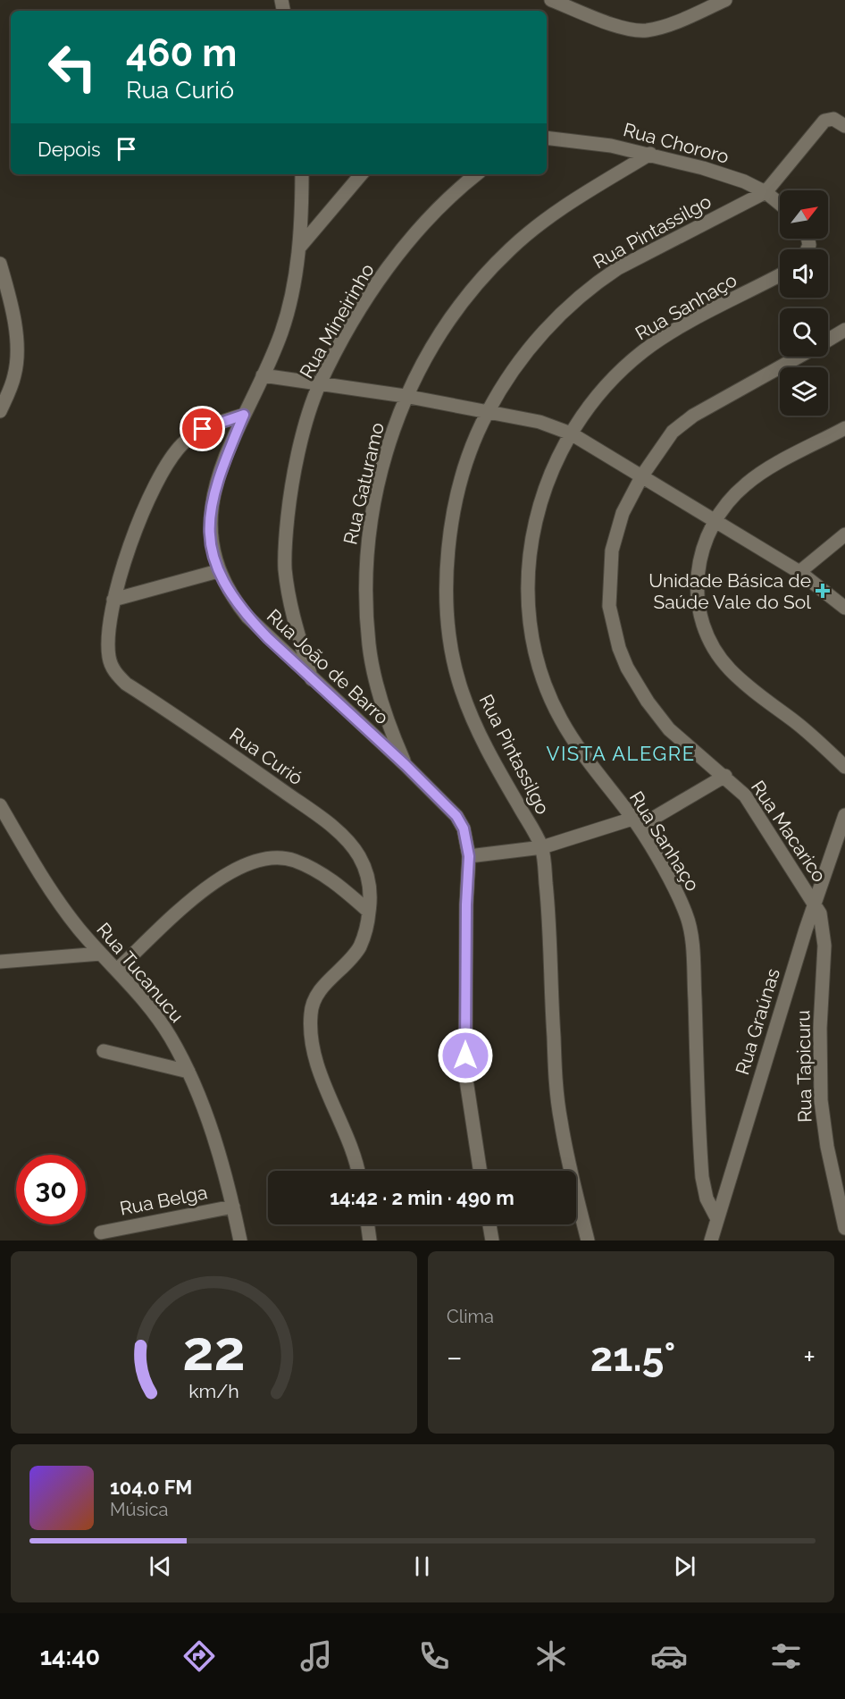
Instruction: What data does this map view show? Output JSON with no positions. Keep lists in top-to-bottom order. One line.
{"streets":{"street":["Rua Chororo","Rua Pintassilgo","Rua Sanhaço","Rua Mineirinho","Rua Gaturamo","Rua João de Barro","Rua Curió","Rua Macarico","Rua Tucanucu","Rua Graúnas","Rua Tapicuru","Rua Belga"]},"crossings":[["Rua Chororo","Rua Pintassilgo"],["Rua Chororo","Rua Gaturamo"],["Rua Sanhaço","Rua Graúnas"],["Rua Mineirinho","Rua João de Barro"],["Rua Gaturamo","Rua João de Barro"],["Rua João de Barro","Rua Curió"],["Rua Macarico","Rua Graúnas"],["Rua Macarico","Rua Tapicuru"],["Rua Tucanucu","Rua Belga"],["Rua Graúnas","Rua Tapicuru"]],"districts":["VISTA ALEGRE"],"places":{"health":["Unidade Básica de Saúde Vale do Sol"]},"north":"top right","page":{"turn":["460 m","Rua Curió"],"then":"Depois","limit":"30","trip":"14:42 · 2 min · 490 m","tile":"Clima","heat":["−","21.5°","+"],"song":["104.0 FM","Música"],"tabs":"14:40","gauge":["22","km/h"]}}
